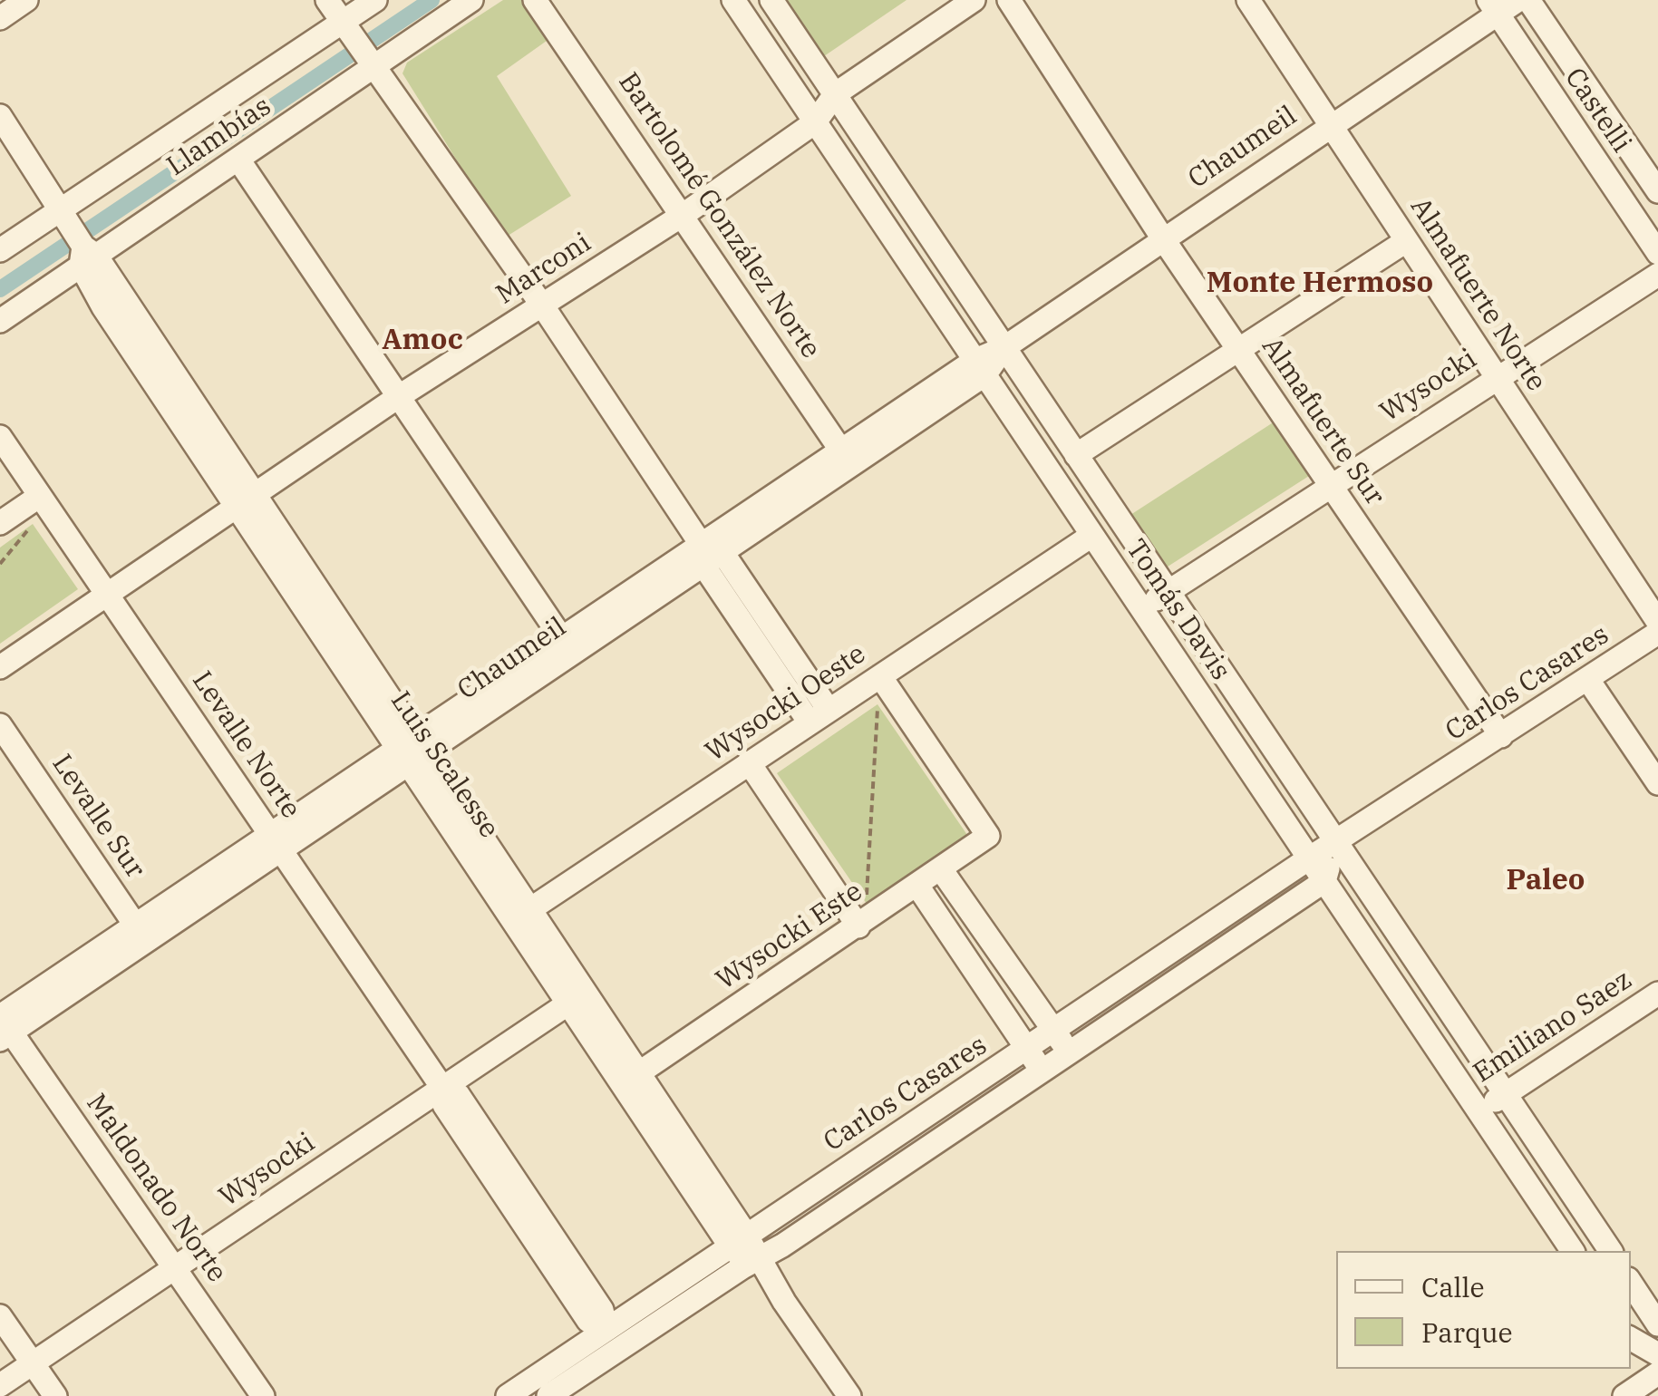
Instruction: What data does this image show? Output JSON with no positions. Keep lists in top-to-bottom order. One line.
{"streets":{"street":["Castelli","Llambías","Chaumeil","Bartolomé González Norte","Marconi","Almafuerte Norte","Wysocki","Almafuerte Sur","Tomás Davis","Carlos Casares","Wysocki Oeste","Levalle Norte","Luis Scalesse","Levalle Sur","Wysocki Este","Emiliano Saez","Maldonado Norte"]},"crossings":[["Castelli","Chaumeil"],["Llambías","Luis Scalesse"],["Chaumeil","Bartolomé González Norte"],["Chaumeil","Almafuerte Norte"],["Chaumeil","Almafuerte Sur"],["Chaumeil","Tomás Davis"],["Chaumeil","Levalle Norte"],["Chaumeil","Luis Scalesse"],["Chaumeil","Levalle Sur"],["Chaumeil","Maldonado Norte"],["Bartolomé González Norte","Marconi"],["Marconi","Tomás Davis"],["Marconi","Levalle Norte"],["Marconi","Luis Scalesse"],["Almafuerte Norte","Wysocki"],["Wysocki","Almafuerte Sur"],["Wysocki","Tomás Davis"],["Wysocki","Levalle Norte"],["Wysocki","Luis Scalesse"],["Wysocki","Maldonado Norte"],["Almafuerte Sur","Carlos Casares"],["Tomás Davis","Carlos Casares"],["Tomás Davis","Wysocki Oeste"],["Tomás Davis","Emiliano Saez"],["Carlos Casares","Levalle Norte"],["Carlos Casares","Luis Scalesse"],["Wysocki Oeste","Luis Scalesse"],["Wysocki Oeste","Wysocki Este"],["Luis Scalesse","Wysocki Este"]],"districts":["Monte Hermoso","Amoc","Paleo"],"legend":["Calle","Parque"]}
